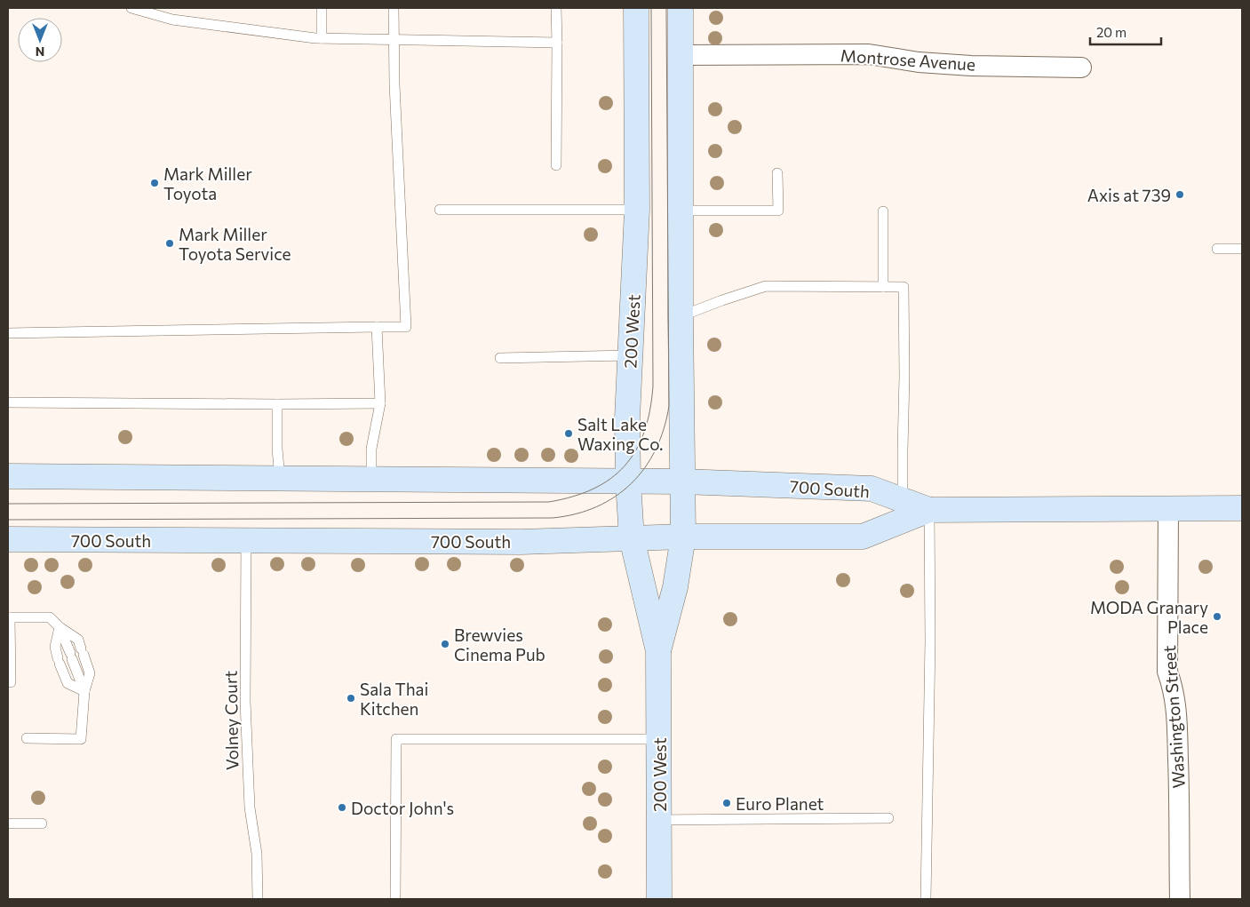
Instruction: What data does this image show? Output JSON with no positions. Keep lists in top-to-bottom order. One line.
{"streets":{"street":["Montrose Avenue","200 West","700 South","Washington Street"],"lane":["Volney Court"]},"crossings":[["Montrose Avenue","200 West"],["200 West","700 South"],["700 South","Washington Street"],["700 South","Volney Court"]],"places":["Mark Miller Toyota","Axis at 739","Mark Miller Toyota Service","Salt Lake Waxing Co.","MODA Granary Place","Brewvies Cinema Pub","Sala Thai Kitchen","Euro Planet","Doctor John's"],"scale_bar":"20 m","north":"bottom"}
